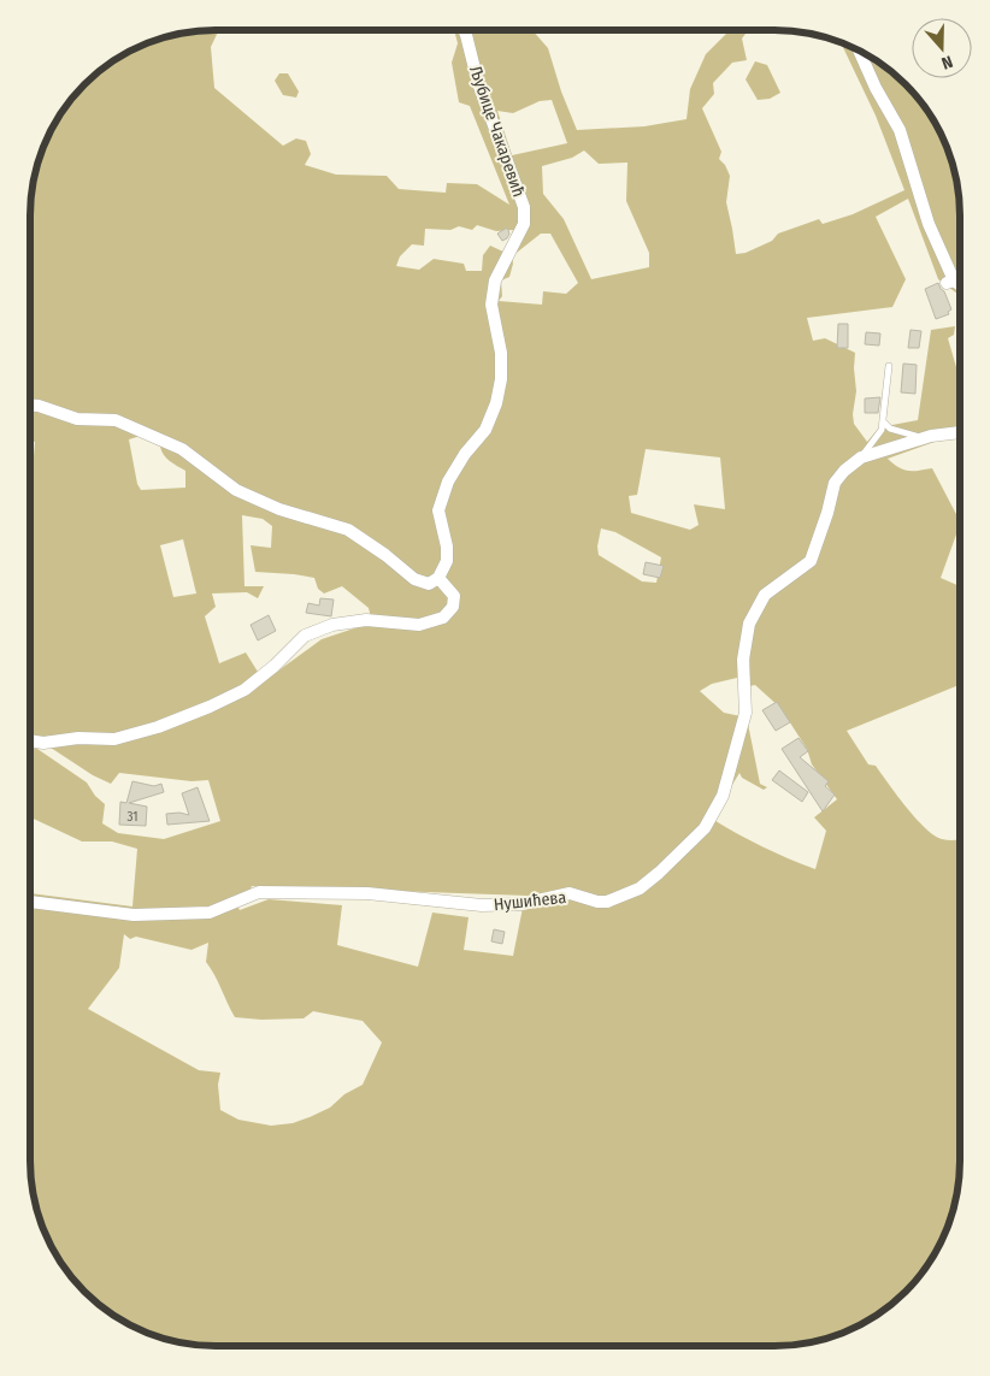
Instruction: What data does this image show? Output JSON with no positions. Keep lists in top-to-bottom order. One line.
{"streets":{"street":["Љубице Чакаревић","Нушићева"]},"house_numbers":["31"],"north":"bottom"}
